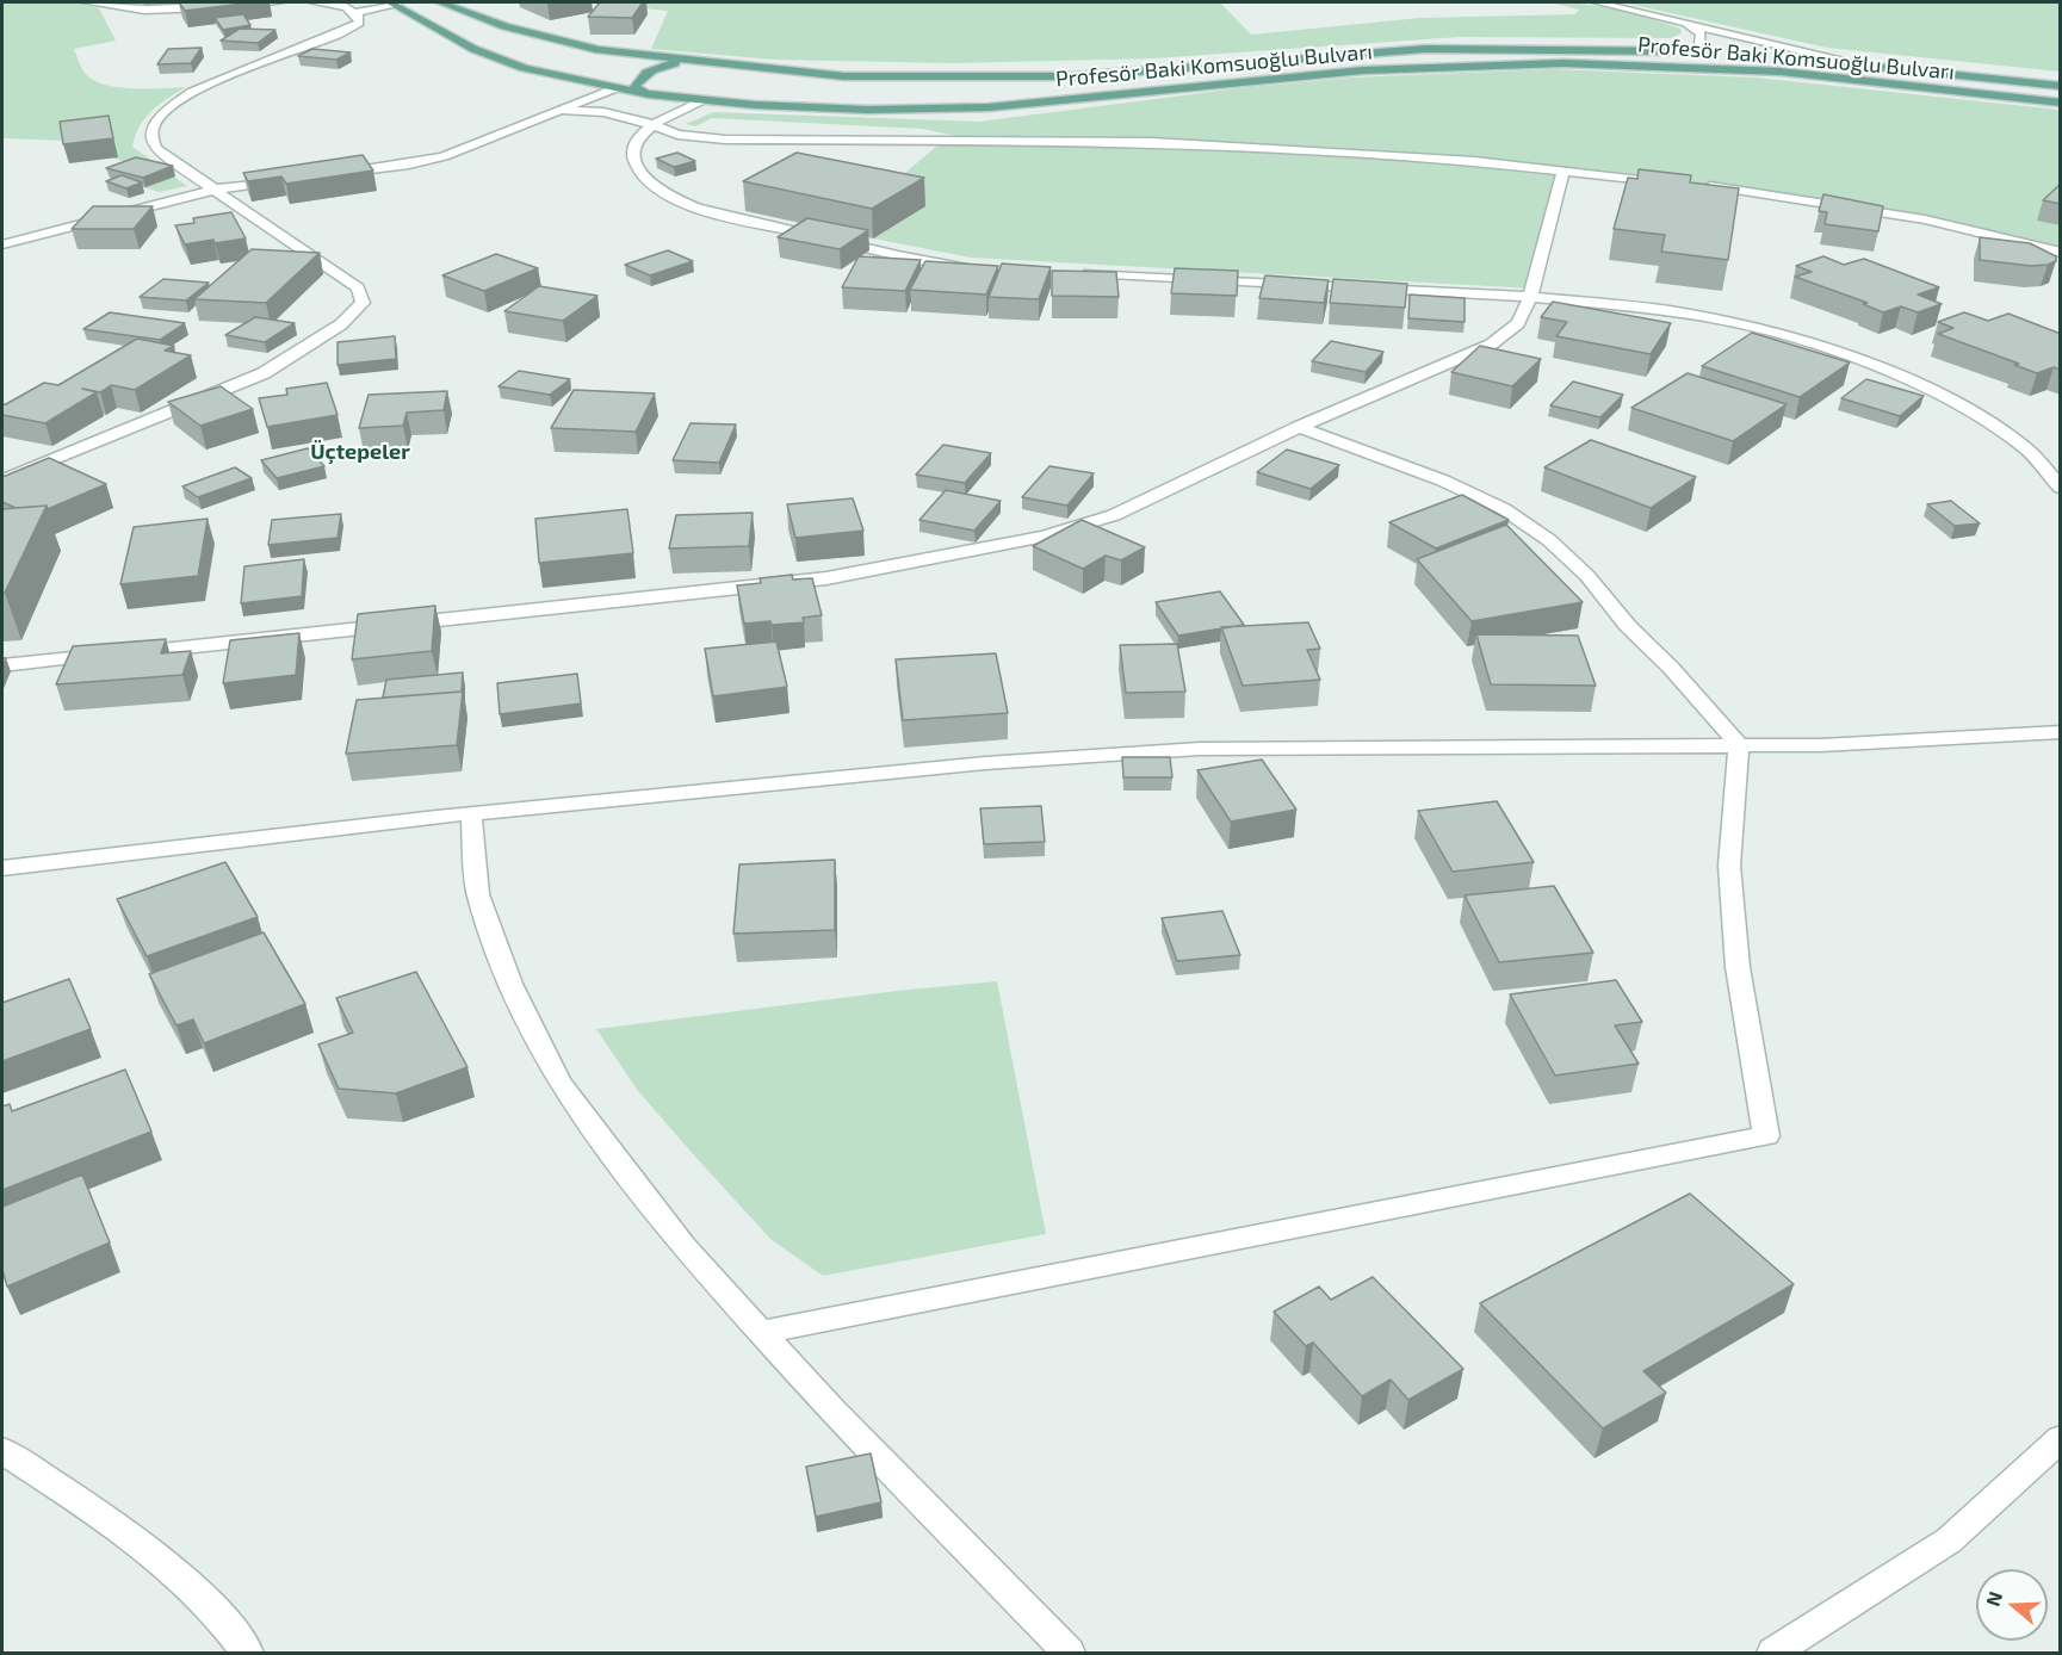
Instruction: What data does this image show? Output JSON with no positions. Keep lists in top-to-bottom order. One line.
{"streets":{"main road":["Profesör Baki Komsuoğlu Bulvarı"]},"districts":["Üçtepeler"],"north":"left"}
